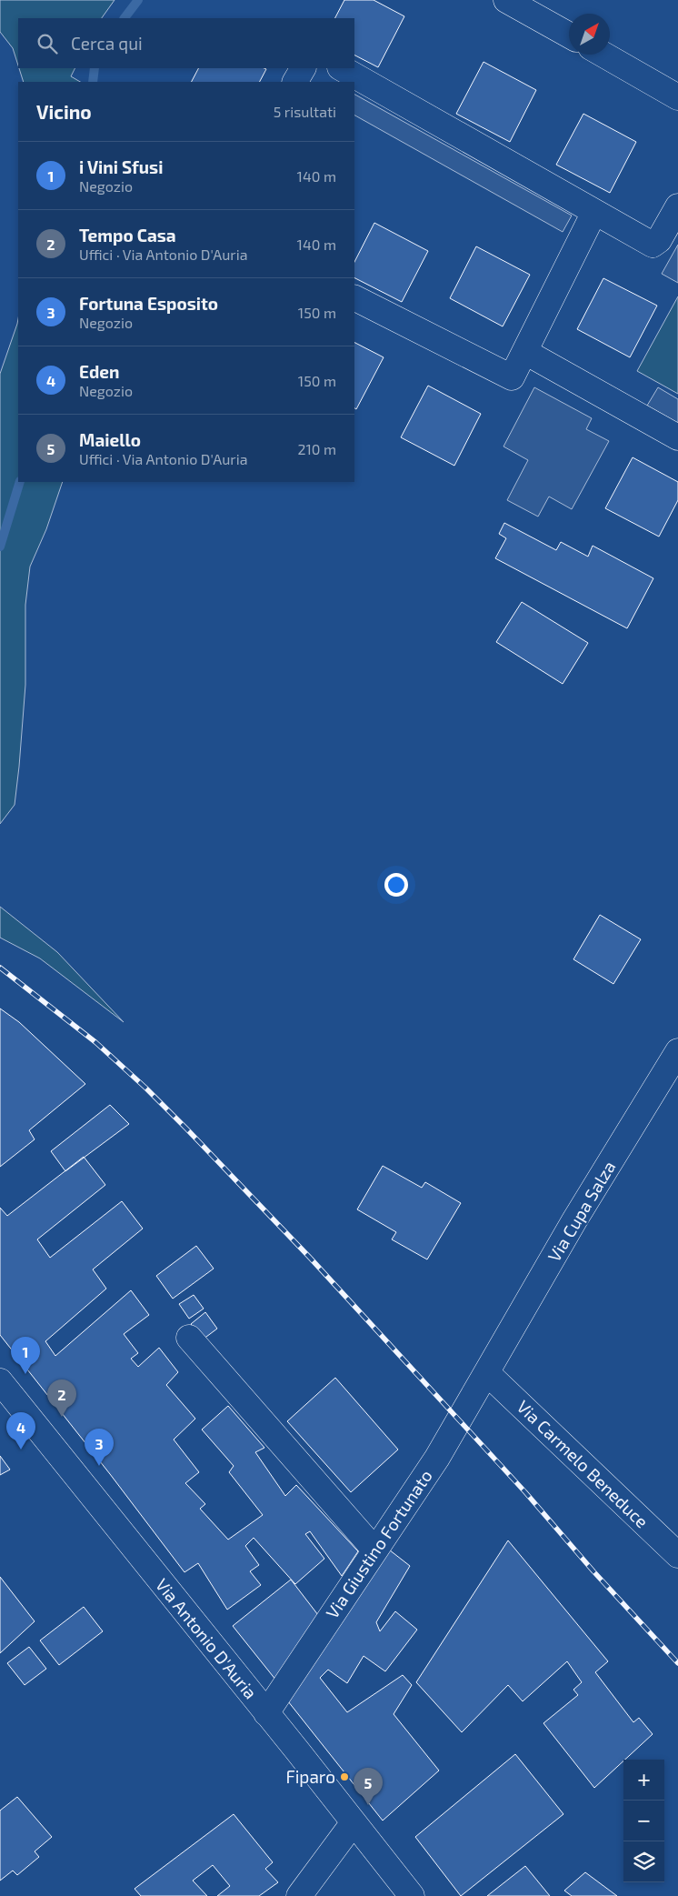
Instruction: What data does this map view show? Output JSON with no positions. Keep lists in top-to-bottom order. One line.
{"streets":{"street":["Via Cupa Salza","Via Carmelo Beneduce","Via Giustino Fortunato","Via Antonio D'Auria"]},"crossings":[["Via Cupa Salza","Via Carmelo Beneduce"],["Via Cupa Salza","Via Giustino Fortunato"],["Via Carmelo Beneduce","Via Giustino Fortunato"],["Via Giustino Fortunato","Via Antonio D'Auria"]],"places":["Fiparo"],"north":"top right","page":{"search":"Cerca qui","heading":["Vicino","5 risultati"],"list":[{"mark":"1","name":"i Vini Sfusi","note":"Negozio","value":"140 m"},{"mark":"2","name":"Tempo Casa","note":"Uffici · Via Antonio D'Auria","value":"140 m"},{"mark":"3","name":"Fortuna Esposito","note":"Negozio","value":"150 m"},{"mark":"4","name":"Eden","note":"Negozio","value":"150 m"},{"mark":"5","name":"Maiello","note":"Uffici · Via Antonio D'Auria","value":"210 m"}],"pins":["1","2","4","3","5"],"map_buttons":["+","−"]}}
